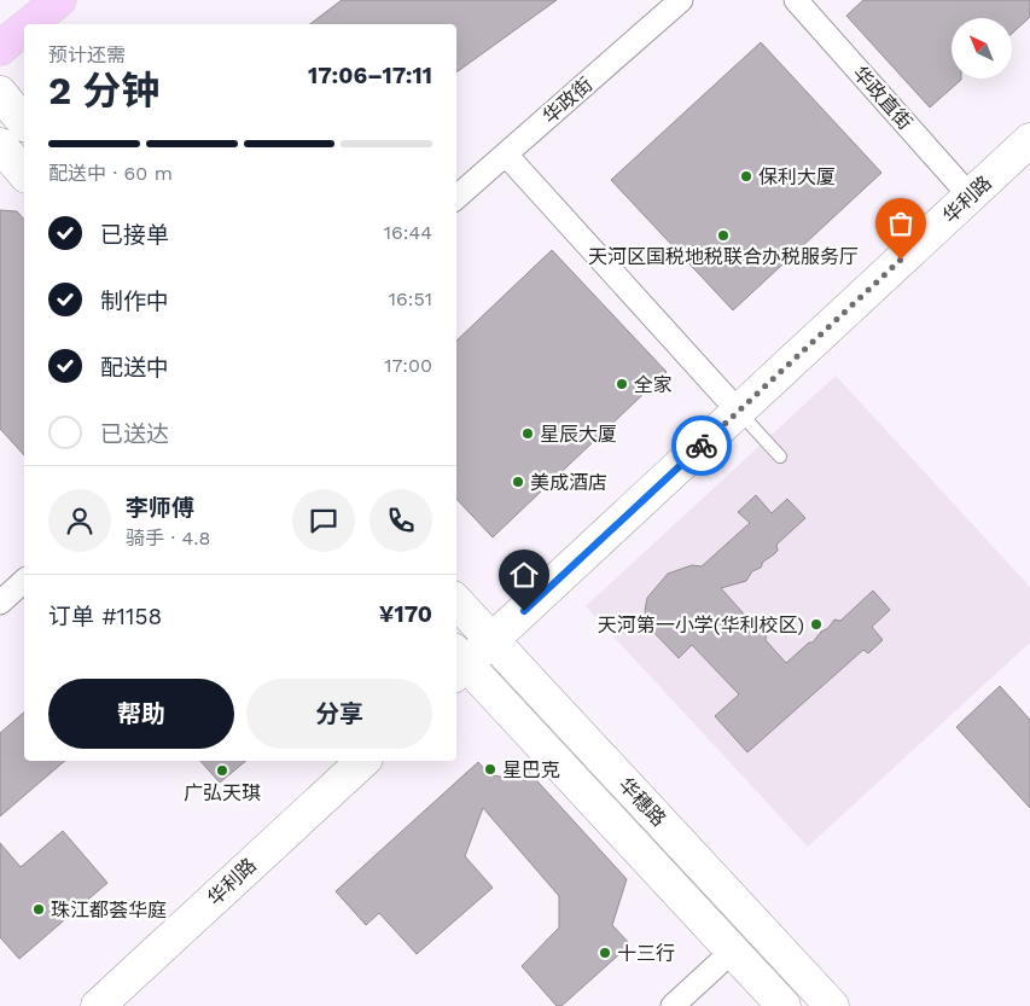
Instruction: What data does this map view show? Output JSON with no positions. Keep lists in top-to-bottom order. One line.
{"streets":{"street":["华政直街","华政街","华利路","华穗路"]},"crossings":[["华政直街","华利路"],["华利路","华穗路"]],"places":["保利大厦","天河区国税地税联合办税服务厅","全家","星辰大厦","美成酒店","天河第一小学(华利校区)","星巴克","广弘天琪","珠江都荟华庭","十三行"],"north":"top left","page":{"heading":["2 分钟","预计还需","17:06–17:11"],"panel":["李师傅","骑手 · 4.8","订单 #1158","¥170"],"bar":"配送中 · 60 m","list":[["已接单","16:44"],["制作中","16:51"],["配送中","17:00"],"已送达"],"buttons":["帮助","分享"]}}
